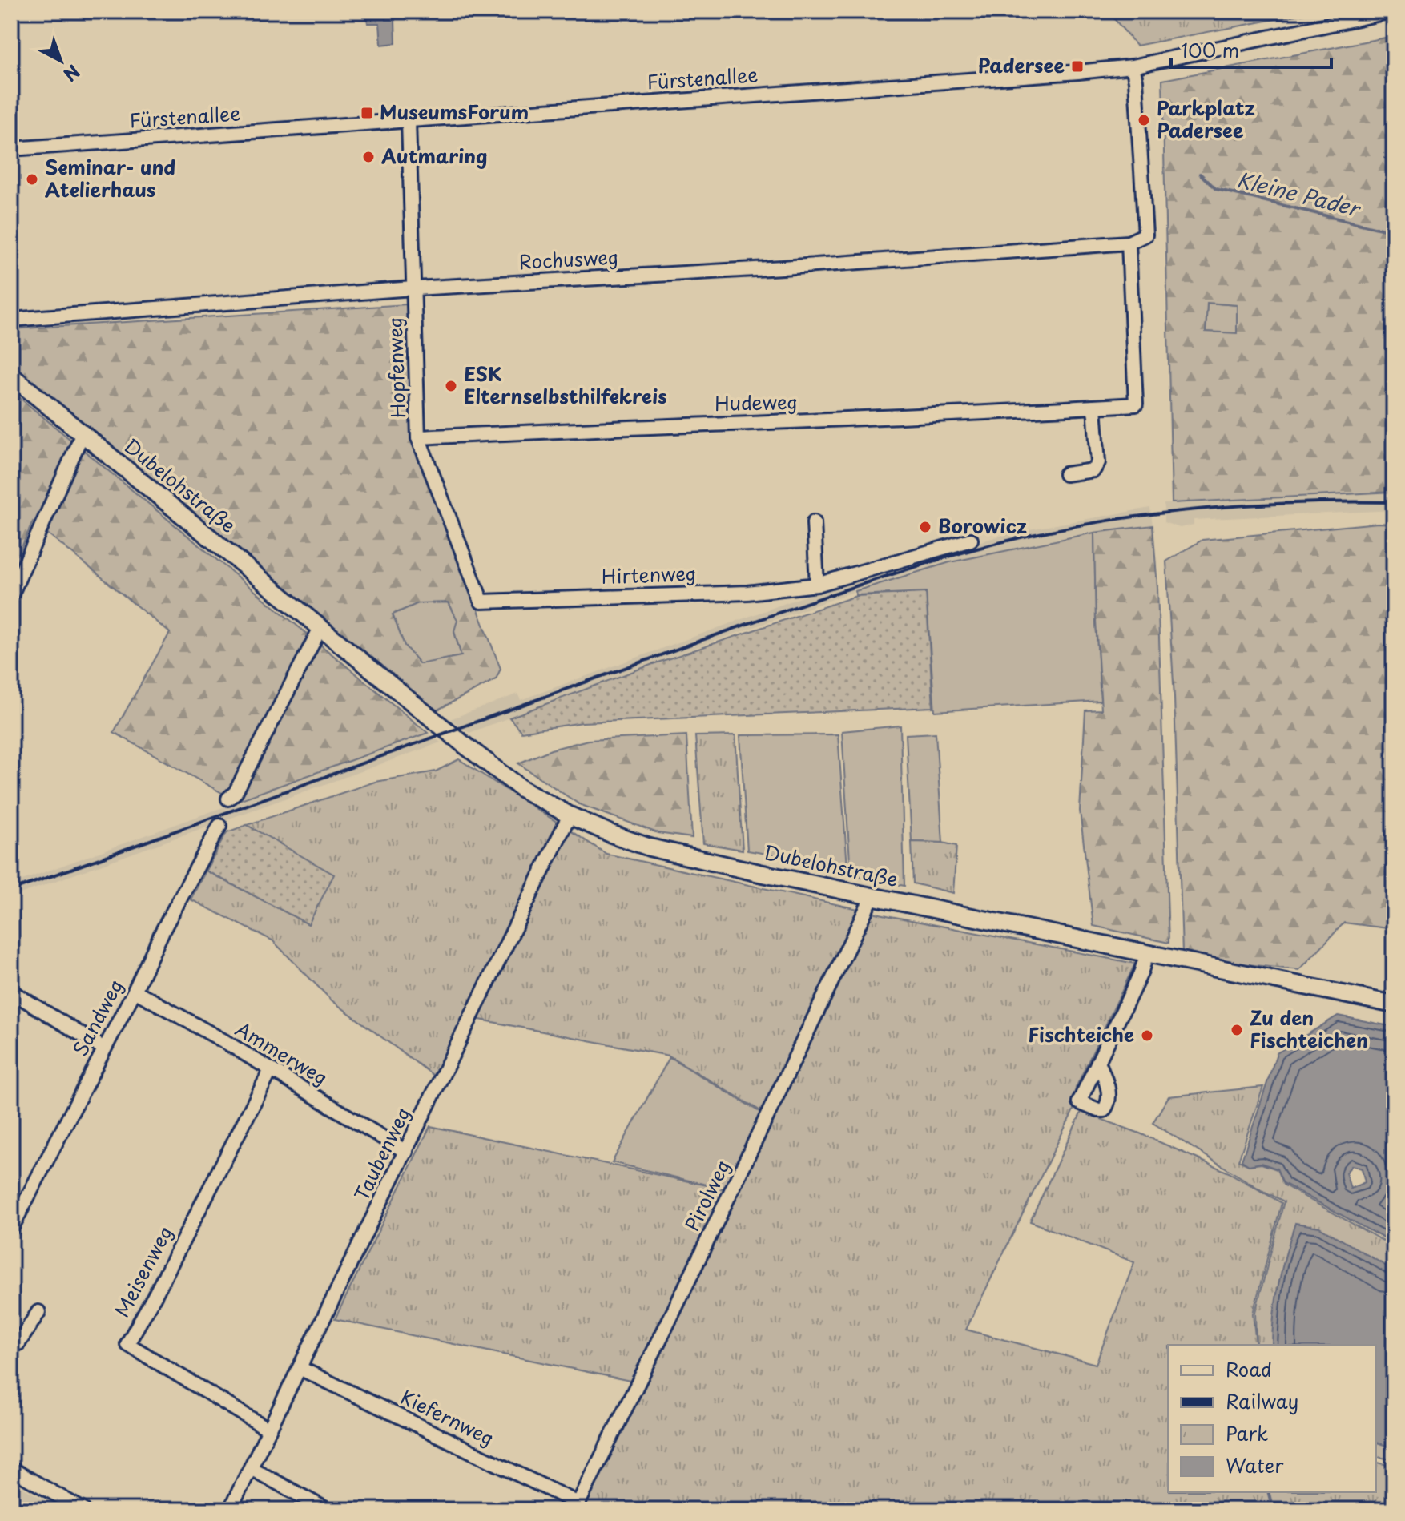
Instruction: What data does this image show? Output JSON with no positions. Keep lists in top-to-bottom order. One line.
{"streets":{"main road":["Dubelohstraße"],"street":["Fürstenallee","Rochusweg","Hopfenweg","Hudeweg","Hirtenweg","Sandweg","Ammerweg","Taubenweg","Pirolweg","Meisenweg","Kiefernweg"]},"crossings":[["Fürstenallee","Hopfenweg"],["Rochusweg","Hopfenweg"],["Rochusweg","Hudeweg"],["Hopfenweg","Hudeweg"],["Hopfenweg","Hirtenweg"],["Dubelohstraße","Taubenweg"],["Dubelohstraße","Pirolweg"],["Sandweg","Ammerweg"],["Ammerweg","Taubenweg"],["Ammerweg","Meisenweg"],["Taubenweg","Meisenweg"],["Taubenweg","Kiefernweg"],["Pirolweg","Kiefernweg"]],"water":["Kleine Pader"],"places":{"transit":["Padersee","MuseumsForum"],"other":["Parkplatz Padersee","Autmaring","Seminar- und Atelierhaus","ESK Elternselbsthilfekreis","Borowicz","Zu den Fischteichen","Fischteiche"]},"legend":["Road","Railway","Park","Water"],"scale_bar":"100 m","north":"bottom right"}
